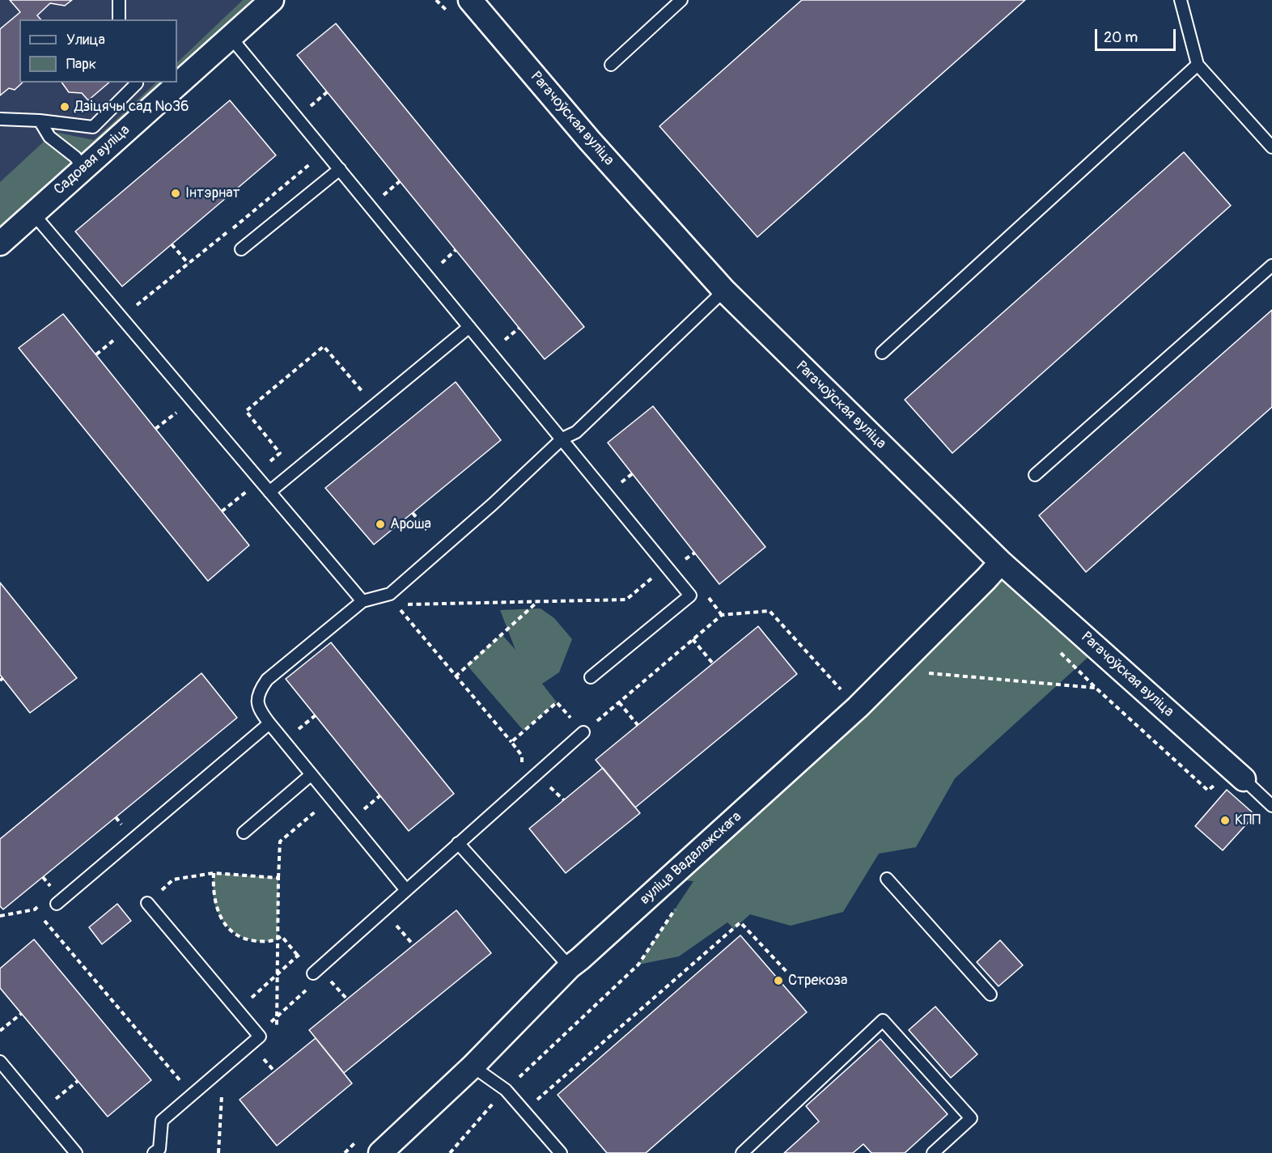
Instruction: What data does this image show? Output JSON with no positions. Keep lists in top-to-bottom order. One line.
{"streets":{"street":["Рагачоўская вуліца","Садовая вуліца","вуліца Вадалажскага"]},"crossings":[["Рагачоўская вуліца","вуліца Вадалажскага"]],"places":["Дзіцячы сад №36","Інтэрнат","Ароша","КПП","Стрекоза"],"legend":["Улица","Парк"],"scale_bar":"20 m"}
